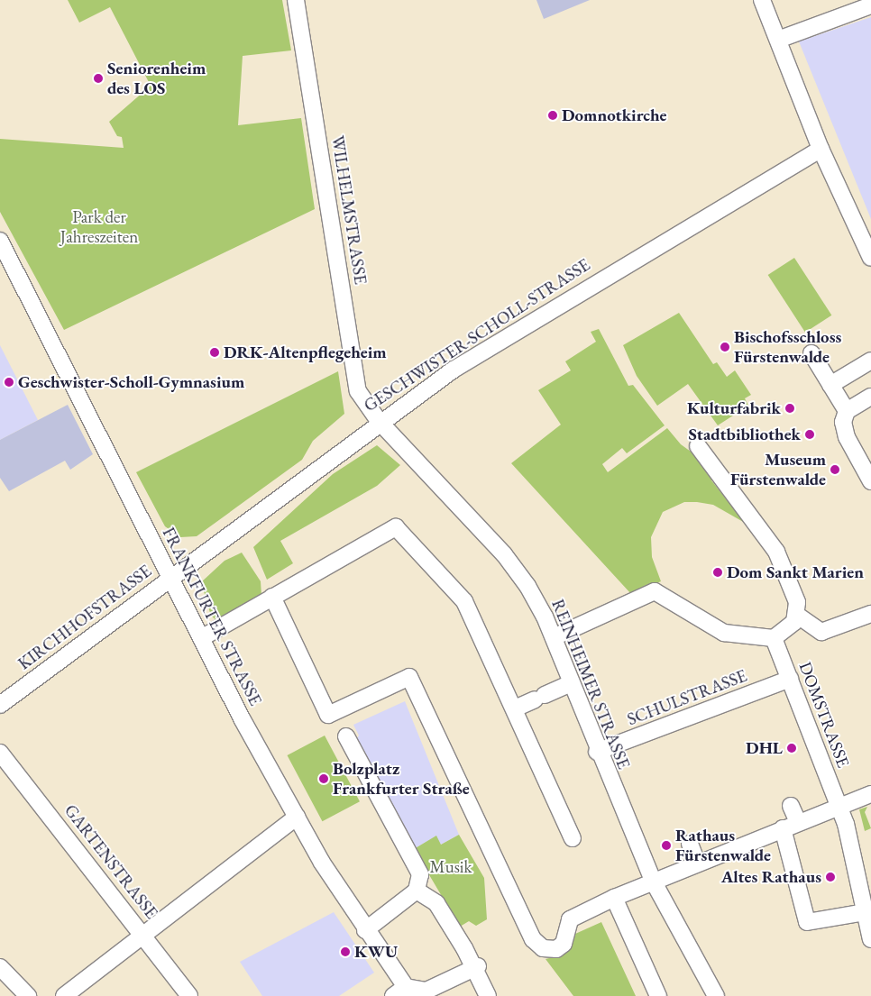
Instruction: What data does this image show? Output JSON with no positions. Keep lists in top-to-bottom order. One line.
{"streets":{"street":["WILHELMSTRASSE","GESCHWISTER-SCHOLL-STRASSE","FRANKFURTER STRASSE","KIRCHHOFSTRASSE","REINHEIMER STRASSE","SCHULSTRASSE","DOMSTRASSE","GARTENSTRASSE"]},"crossings":[["WILHELMSTRASSE","GESCHWISTER-SCHOLL-STRASSE"],["WILHELMSTRASSE","REINHEIMER STRASSE"],["GESCHWISTER-SCHOLL-STRASSE","FRANKFURTER STRASSE"],["GESCHWISTER-SCHOLL-STRASSE","KIRCHHOFSTRASSE"],["GESCHWISTER-SCHOLL-STRASSE","REINHEIMER STRASSE"],["FRANKFURTER STRASSE","KIRCHHOFSTRASSE"],["REINHEIMER STRASSE","SCHULSTRASSE"],["SCHULSTRASSE","DOMSTRASSE"]],"parks":["Park der Jahreszeiten","Musik"],"places":["Seniorenheim des LOS","Domnotkirche","Bischofsschloss Fürstenwalde","DRK-Altenpflegeheim","Geschwister-Scholl-Gymnasium","Kulturfabrik","Stadtbibliothek","Museum Fürstenwalde","Dom Sankt Marien","DHL","Bolzplatz Frankfurter Straße","Rathaus Fürstenwalde","Altes Rathaus","KWU"]}
